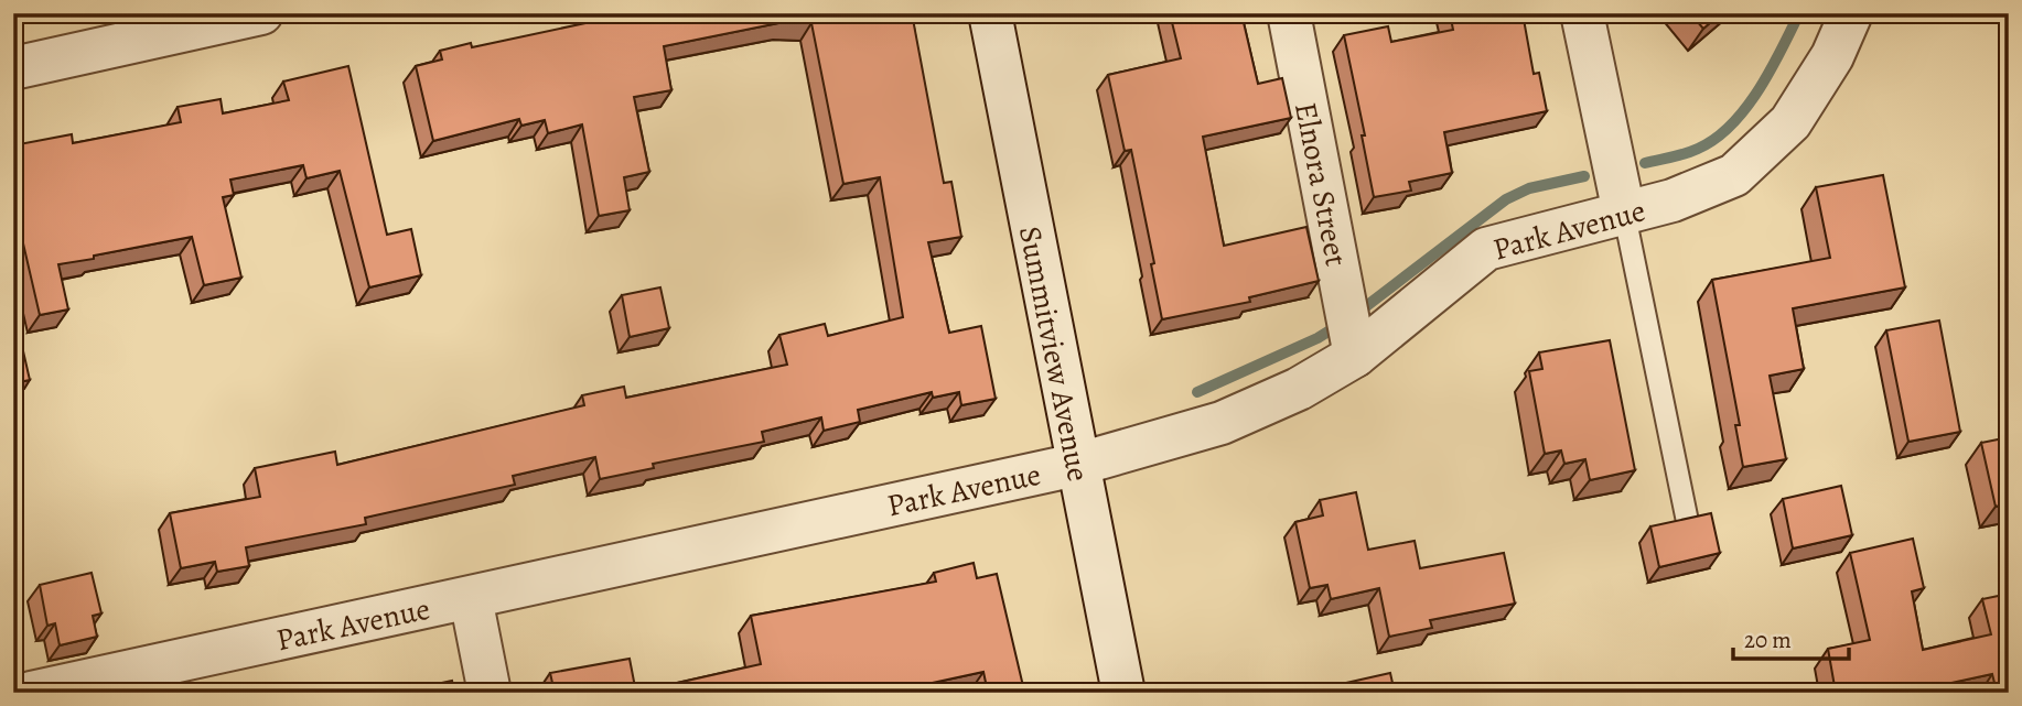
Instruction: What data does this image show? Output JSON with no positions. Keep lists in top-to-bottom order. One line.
{"streets":{"street":["Elnora Street","Park Avenue","Summitview Avenue"]},"crossings":[["Elnora Street","Park Avenue"],["Park Avenue","Summitview Avenue"]],"scale_bar":"20 m"}
